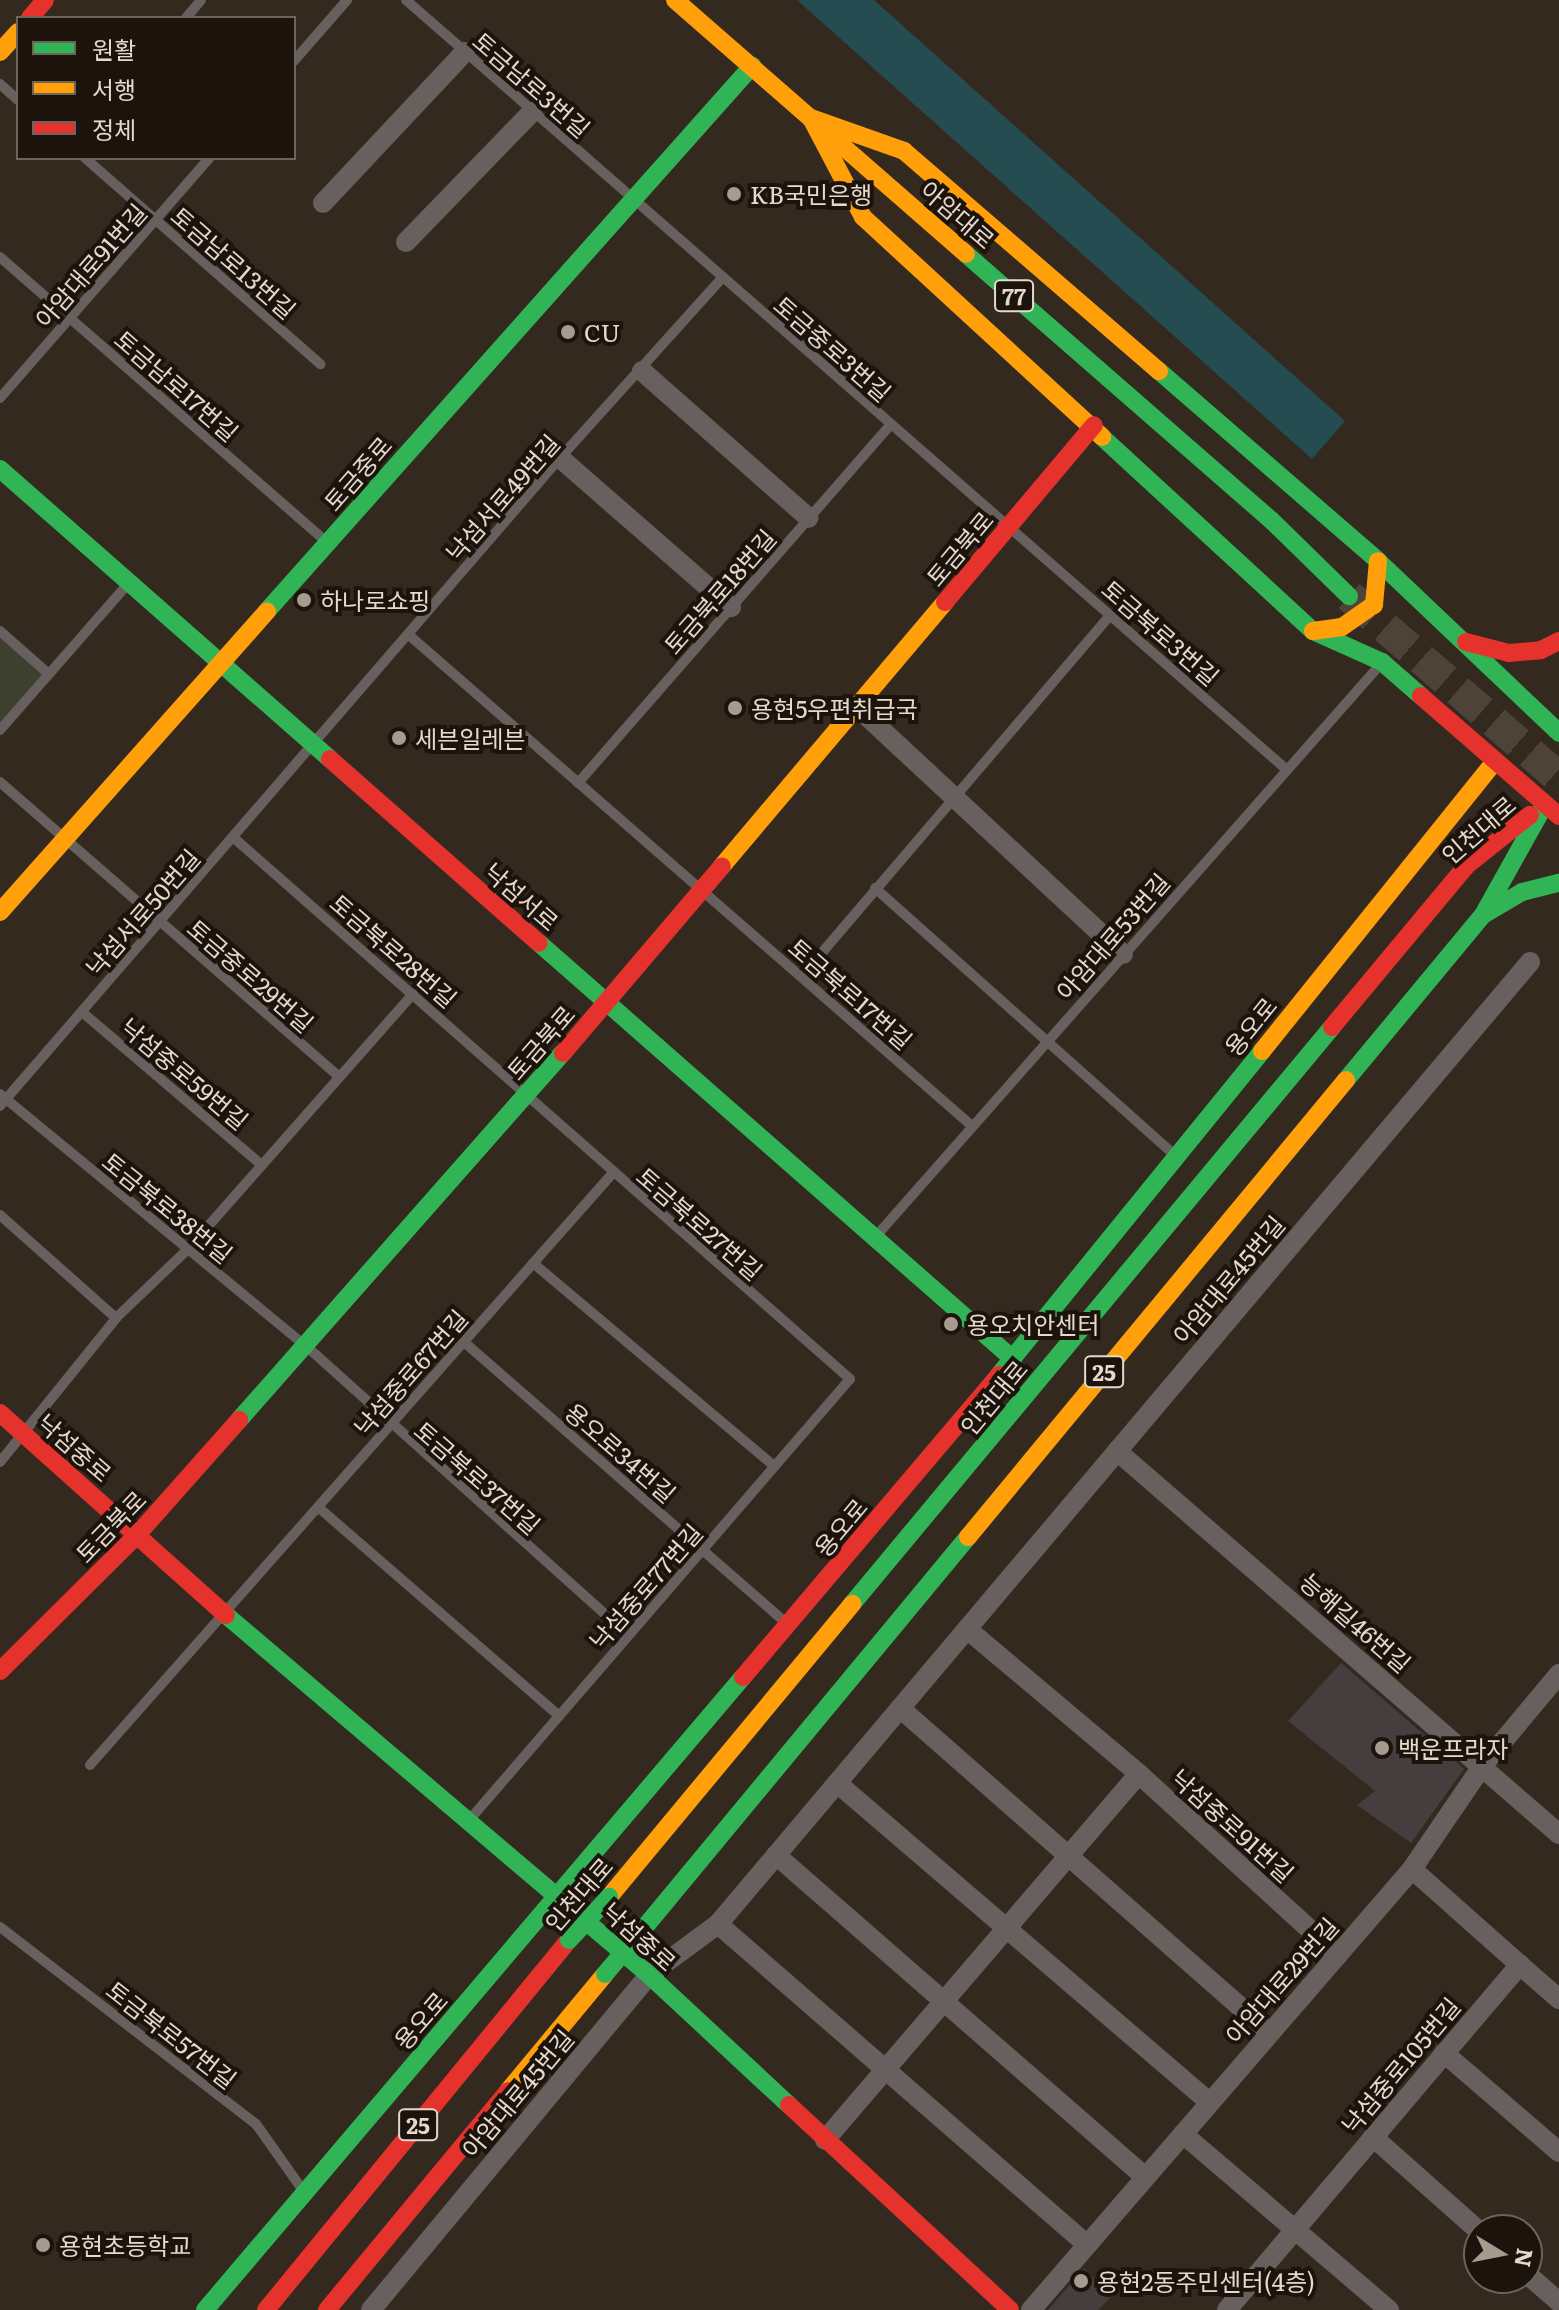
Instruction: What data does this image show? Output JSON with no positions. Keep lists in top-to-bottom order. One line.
{"streets":{"main road":["아암대로","77","토금중로","토금북로","인천대로","낙섬서로","용오로","25","낙섬중로"],"street":["아암대로45번길","능해길46번길","낙섬중로91번길","아암대로29번길","낙섬중로105번길"],"lane":["토금남로3번길","토금남로13번길","아암대로91번길","토금중로3번길","토금남로17번길","낙섬서로49번길","토금북로18번길","토금북로3번길","낙섬서로50번길","아암대로53번길","토금북로28번길","토금중로29번길","토금북로17번길","낙섬중로59번길","토금북로38번길","토금북로27번길","낙섬중로67번길","용오로34번길","토금북로37번길","낙섬중로77번길","토금북로57번길"]},"crossings":[["토금남로3번길","토금중로3번길"],["토금남로3번길","토금중로"],["아암대로","토금중로"],["토금남로13번길","아암대로91번길"],["아암대로91번길","토금남로17번길"],["토금중로3번길","토금중로"],["토금중로3번길","낙섬서로49번길"],["토금중로3번길","토금북로"],["토금중로3번길","토금북로18번길"],["토금중로3번길","토금북로3번길"],["토금남로17번길","토금중로"],["토금중로","낙섬서로"],["토금중로","토금중로29번길"],["낙섬서로49번길","낙섬서로"],["낙섬서로49번길","낙섬서로50번길"],["토금북로","토금북로3번길"],["토금북로","낙섬서로"],["토금북로","토금북로28번길"],["토금북로","토금북로17번길"],["토금북로","토금북로38번길"],["토금북로","토금북로27번길"],["토금북로","낙섬중로"],["토금북로","토금북로37번길"],["토금북로3번길","아암대로53번길"],["인천대로","25"],["낙섬서로","낙섬서로50번길"],["낙섬서로","아암대로53번길"],["낙섬서로","용오로"],["낙섬서로50번길","토금북로28번길"],["낙섬서로50번길","토금중로29번길"],["낙섬서로50번길","낙섬중로59번길"],["낙섬서로50번길","토금북로38번길"],["아암대로53번길","토금북로17번길"],["토금북로28번길","토금북로27번길"],["용오로","낙섬중로"],["용오로","용오로34번길"],["용오로","토금북로57번길"],["토금북로38번길","토금북로37번길"],["토금북로27번길","낙섬중로67번길"],["토금북로27번길","낙섬중로77번길"],["아암대로45번길","낙섬중로"],["아암대로45번길","능해길46번길"],["낙섬중로67번길","낙섬중로"],["낙섬중로67번길","용오로34번길"],["낙섬중로67번길","토금북로37번길"],["낙섬중로","낙섬중로77번길"],["낙섬중로","낙섬중로91번길"],["용오로34번길","낙섬중로77번길"],["토금북로37번길","낙섬중로77번길"],["능해길46번길","아암대로29번길"],["낙섬중로91번길","아암대로29번길"]],"places":["KB국민은행","CU","하나로쇼핑","용현5우편취급국","세븐일레븐","용오치안센터","백운프라자","용현초등학교","용현2동주민센터(4층)"],"legend":["원활","서행","정체"],"north":"right"}
